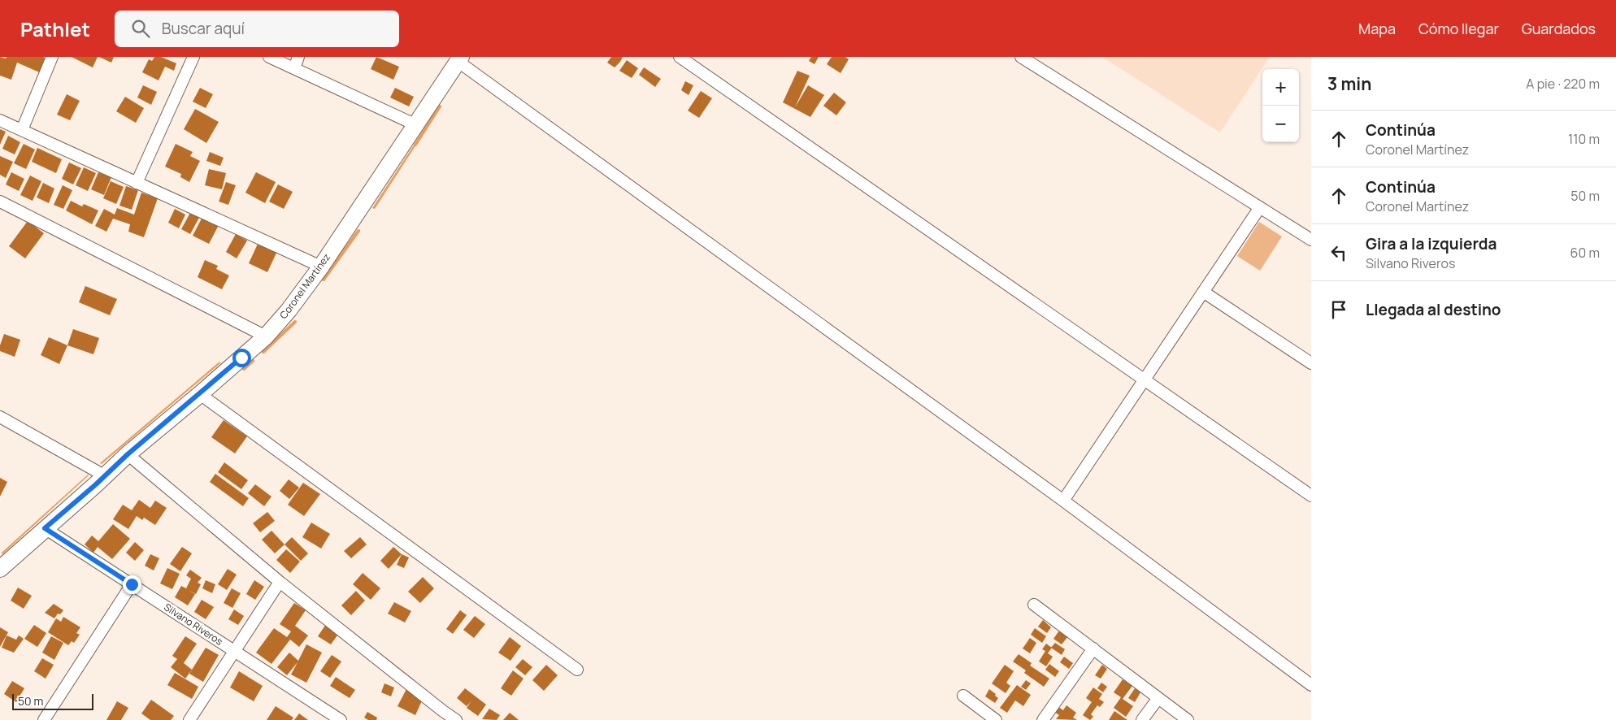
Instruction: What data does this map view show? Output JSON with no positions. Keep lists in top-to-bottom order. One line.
{"streets":{"main road":["Coronel Martínez"],"street":["Silvano Riveros"]},"crossings":[["Coronel Martínez","Silvano Riveros"]],"scale_bar":"50 m","page":{"header":"Pathlet","search":"Buscar aquí","nav":["Mapa","Cómo llegar","Guardados"],"heading":["3 min","A pie · 220 m"],"map_buttons":["+","−"],"list":[["Continúa","Coronel Martínez","110 m"],["Continúa","Coronel Martínez","50 m"],["Gira a la izquierda","Silvano Riveros","60 m"],"Llegada al destino"],"scale":"50 m"}}
